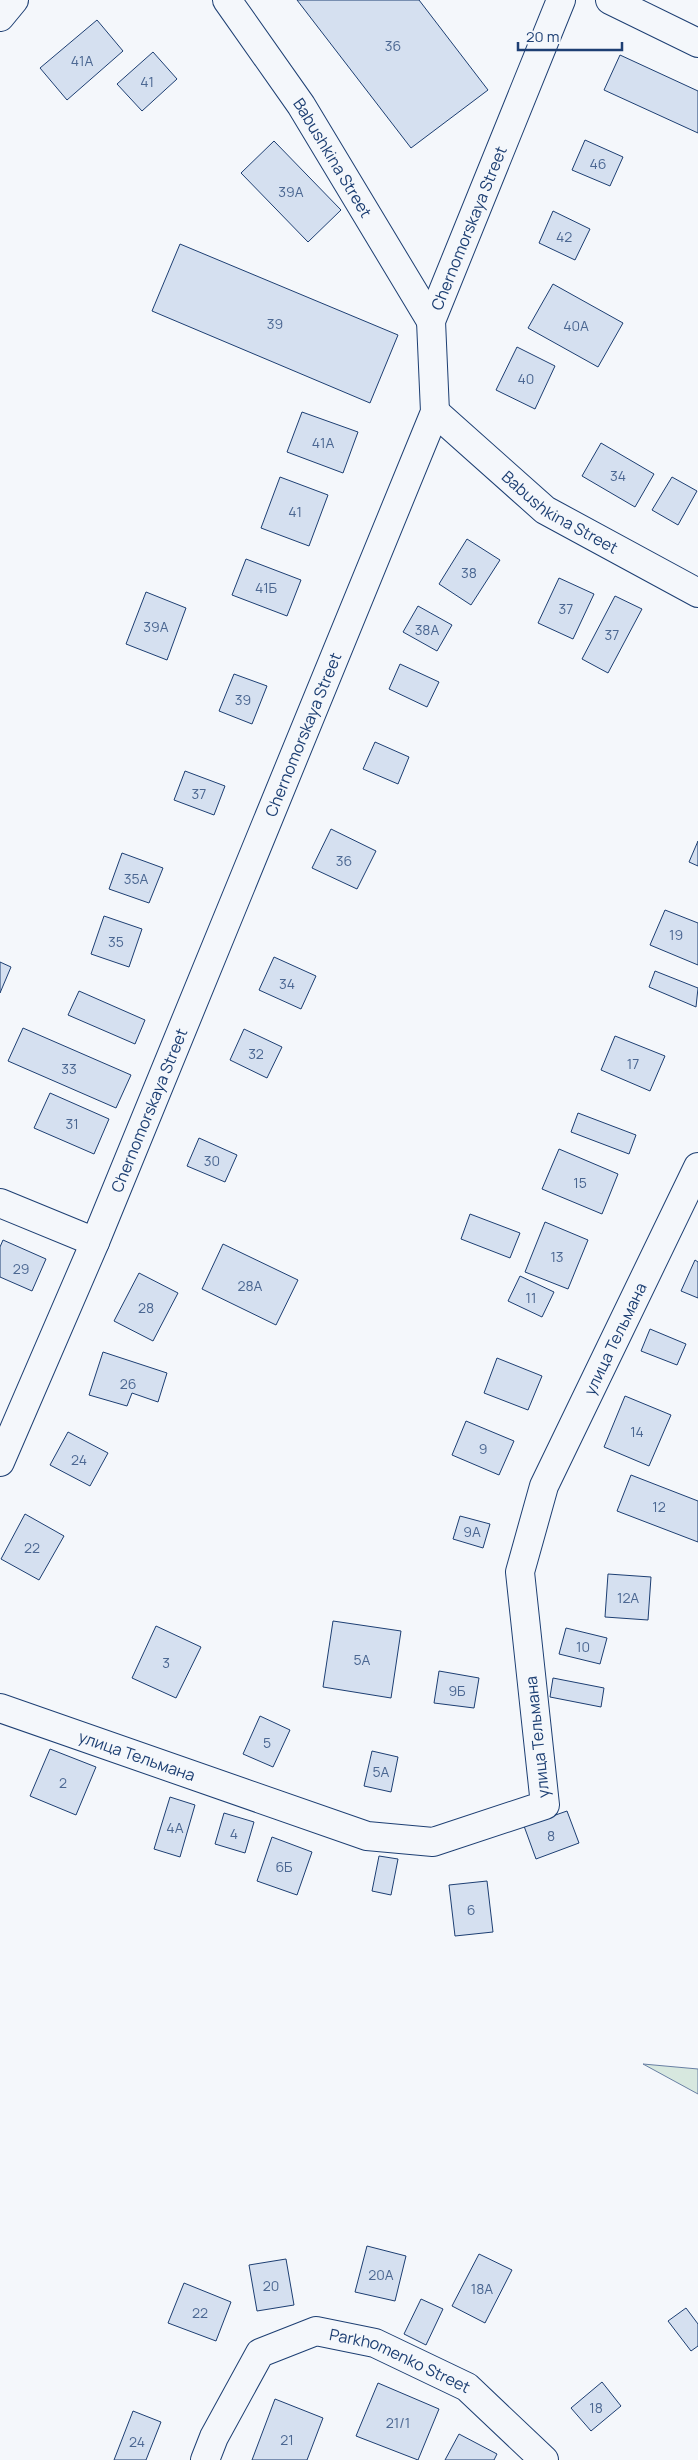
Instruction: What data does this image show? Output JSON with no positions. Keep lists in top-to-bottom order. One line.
{"streets":{"street":["Babushkina Street","Chernomorskaya Street","улица Тельмана","Parkhomenko Street"]},"crossings":[["Babushkina Street","Chernomorskaya Street"]],"house_numbers":["36","41А","41","46","39А","42","39","40А","40","41А","34","41","38","41Б","37","39А","38А","37","39","37","36","35А","19","35","34","32","17","33","31","30","15","13","29","28А","11","28","26","14","9","24","12","9А","22","12А","10","5А","3","9Б","5","5А","2","4А","4","8","6Б","6","20А","20","18А","22","18","21/1","21","24"],"scale_bar":"20 m"}
